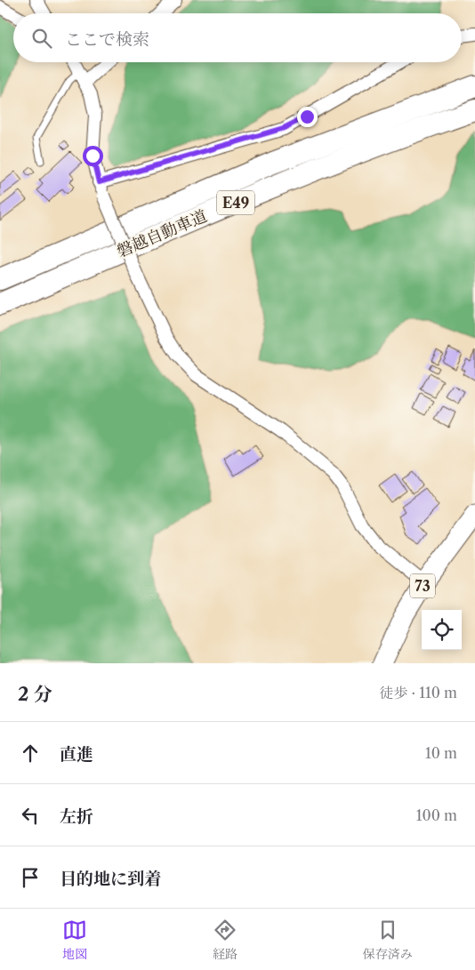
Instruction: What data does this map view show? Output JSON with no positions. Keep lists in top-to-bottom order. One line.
{"streets":{"highway":["E49","磐越自動車道"],"main road":["73"]},"page":{"search":"ここで検索","heading":["2 分","徒歩 · 110 m"],"list":[["直進","10 m"],["左折","100 m"],"目的地に到着"],"nav":["地図","経路","保存済み"]}}
